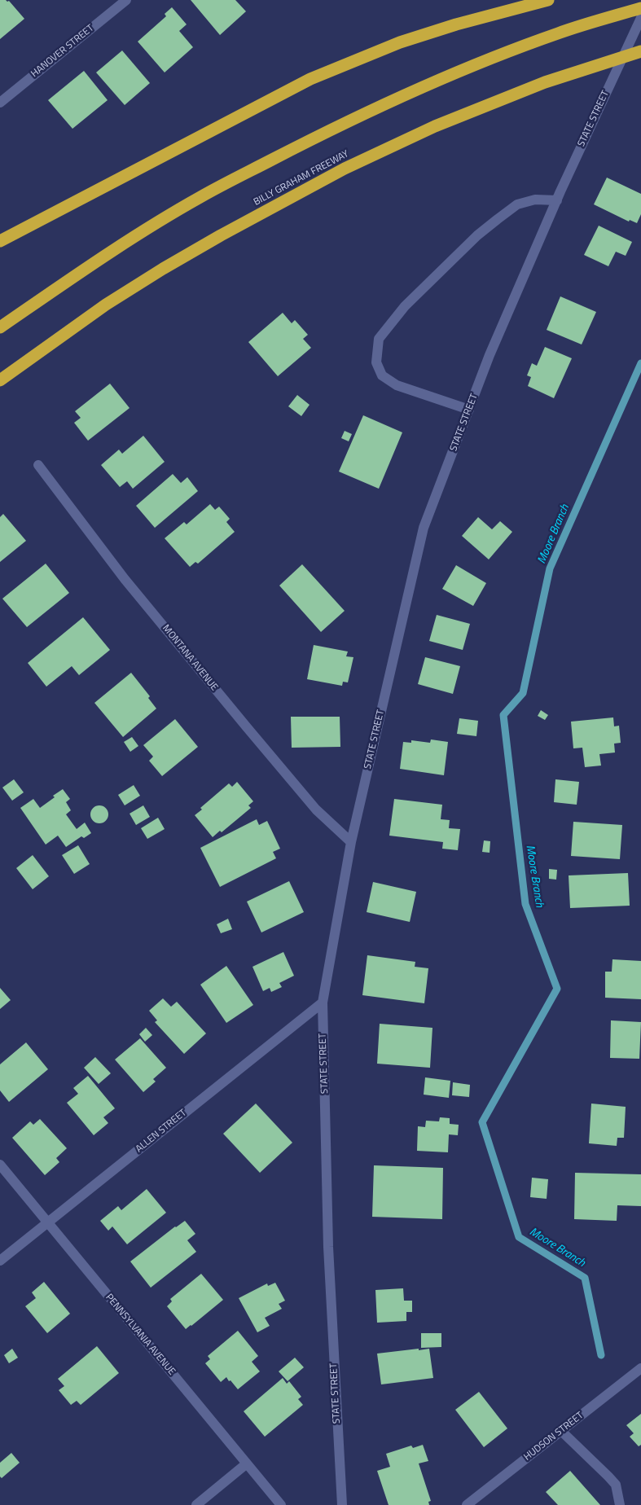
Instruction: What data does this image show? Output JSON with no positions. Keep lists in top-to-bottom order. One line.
{"streets":{"highway":["BILLY GRAHAM FREEWAY"],"street":["HANOVER STREET","STATE STREET","MONTANA AVENUE","ALLEN STREET","PENNSYLVANIA AVENUE","HUDSON STREET"]},"crossings":[["STATE STREET","MONTANA AVENUE"],["STATE STREET","ALLEN STREET"],["ALLEN STREET","PENNSYLVANIA AVENUE"]],"water":["Moore Branch"]}
